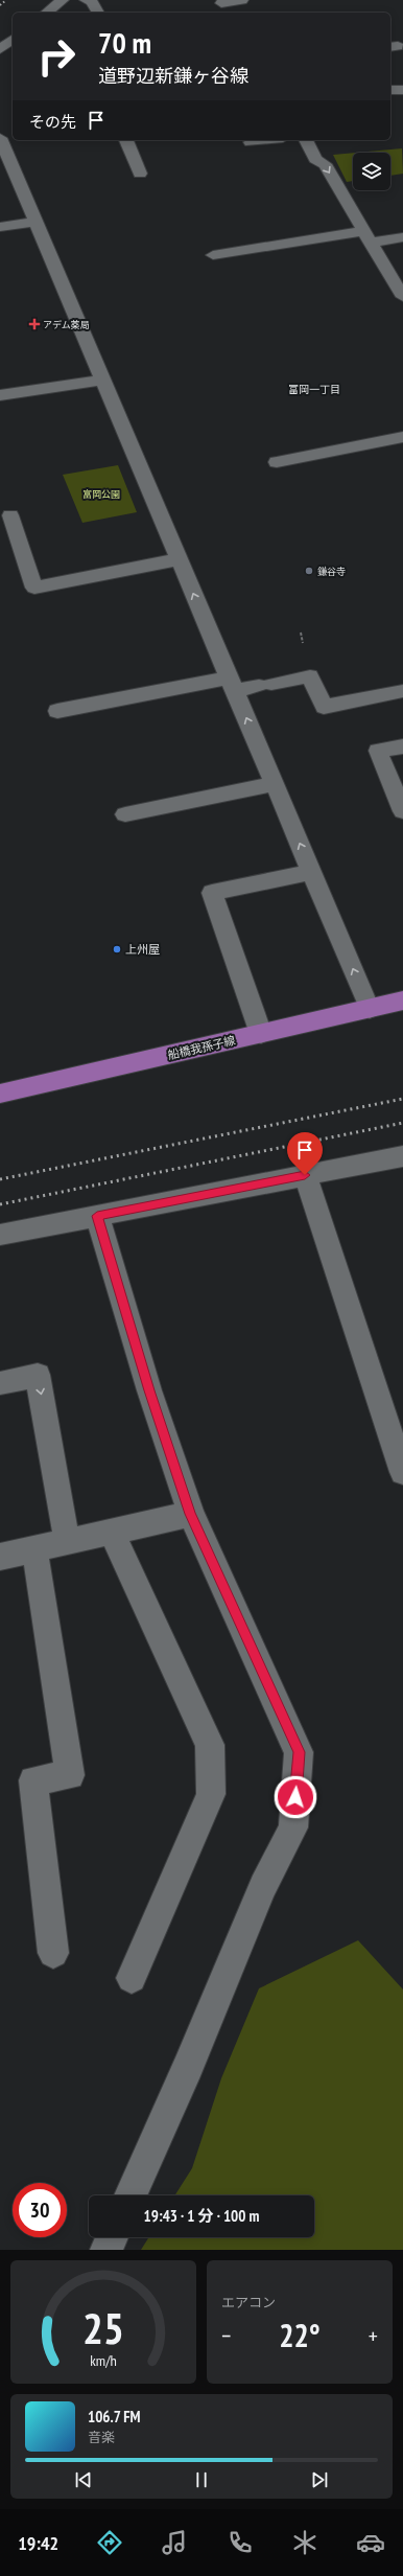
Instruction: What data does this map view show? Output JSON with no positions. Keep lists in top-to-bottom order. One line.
{"streets":{"main road":["船橋我孫子線"]},"districts":["富岡一丁目"],"parks":["富岡公園"],"places":{"health":["アデム薬局"],"other":["鎌谷寺","上州屋"]},"page":{"turn":["70 m","道野辺新鎌ヶ谷線"],"then":"その先","limit":"30","trip":"19:43 · 1 分 · 100 m","tile":"エアコン","heat":["−","22°","+"],"song":["106.7 FM","音楽"],"tabs":"19:42","gauge":["25","km/h"]}}
